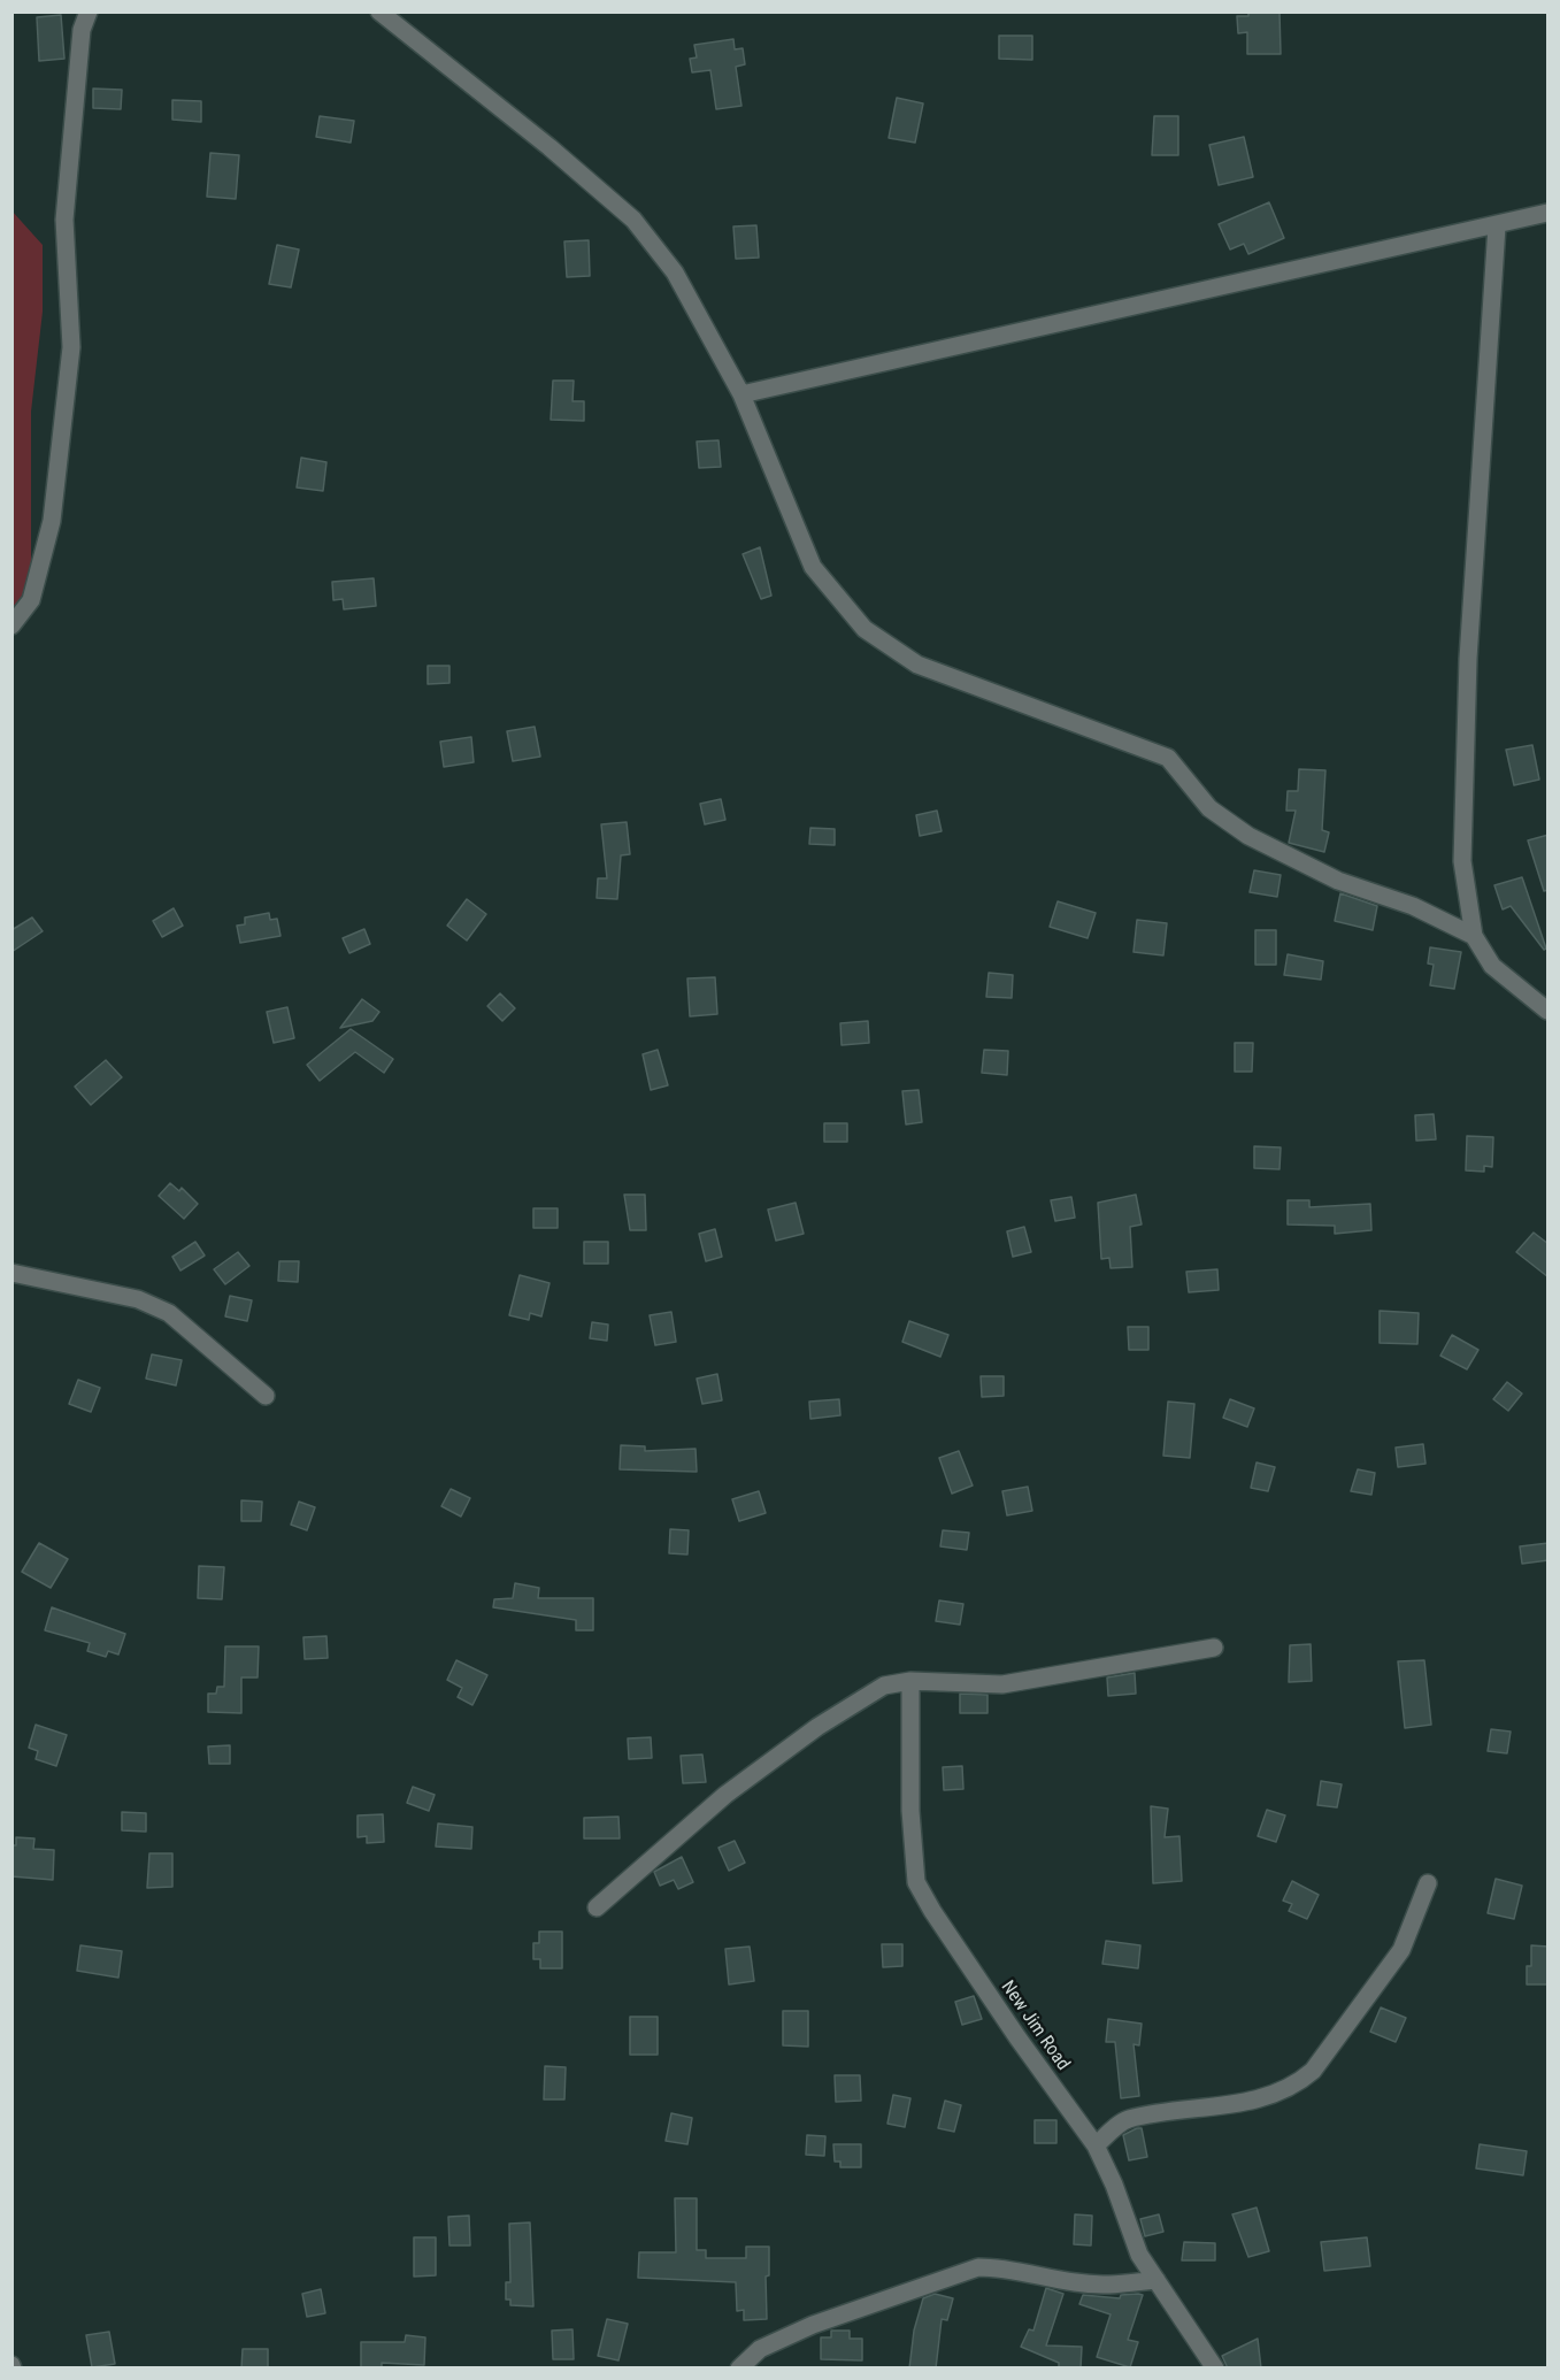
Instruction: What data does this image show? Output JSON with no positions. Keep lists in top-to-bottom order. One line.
{"streets":{"street":["New Jim Road"]}}
